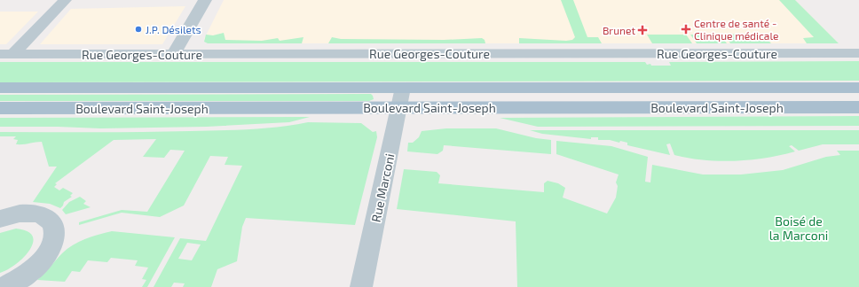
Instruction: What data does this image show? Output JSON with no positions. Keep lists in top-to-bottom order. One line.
{"streets":{"main road":["Boulevard Saint-Joseph"],"street":["Rue Georges-Couture","Rue Marconi"]},"crossings":[["Boulevard Saint-Joseph","Rue Marconi"]],"parks":["Boisé de la Marconi"],"places":{"other":["J.P. Désilets"],"health":["Centre de santé - Clinique médicale","Brunet"]}}
